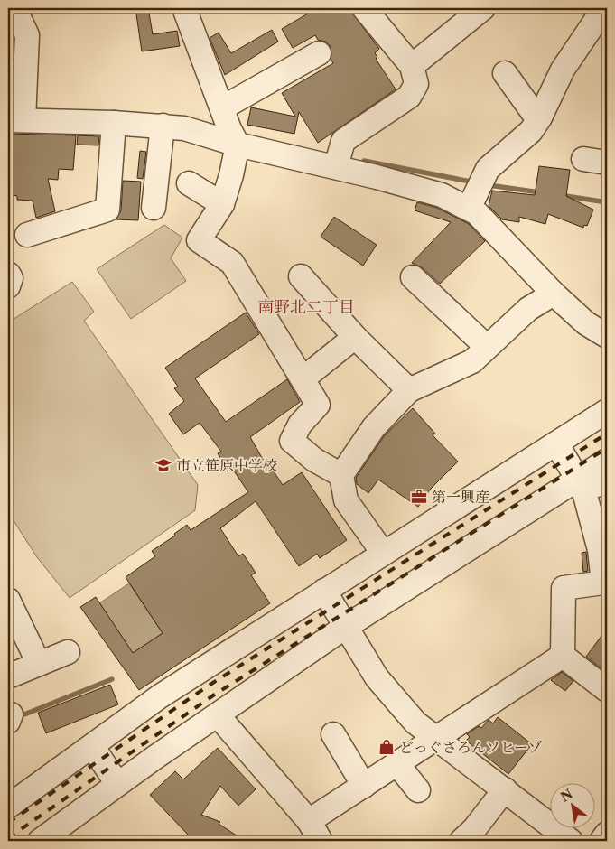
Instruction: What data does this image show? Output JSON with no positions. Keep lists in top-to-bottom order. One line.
{"districts":["南野北二丁目"],"places":{"school or university":["市立笹原中学校"],"office":["第一興産"],"shop":["どっぐさろんソヒーゾ"]},"north":"top left"}
